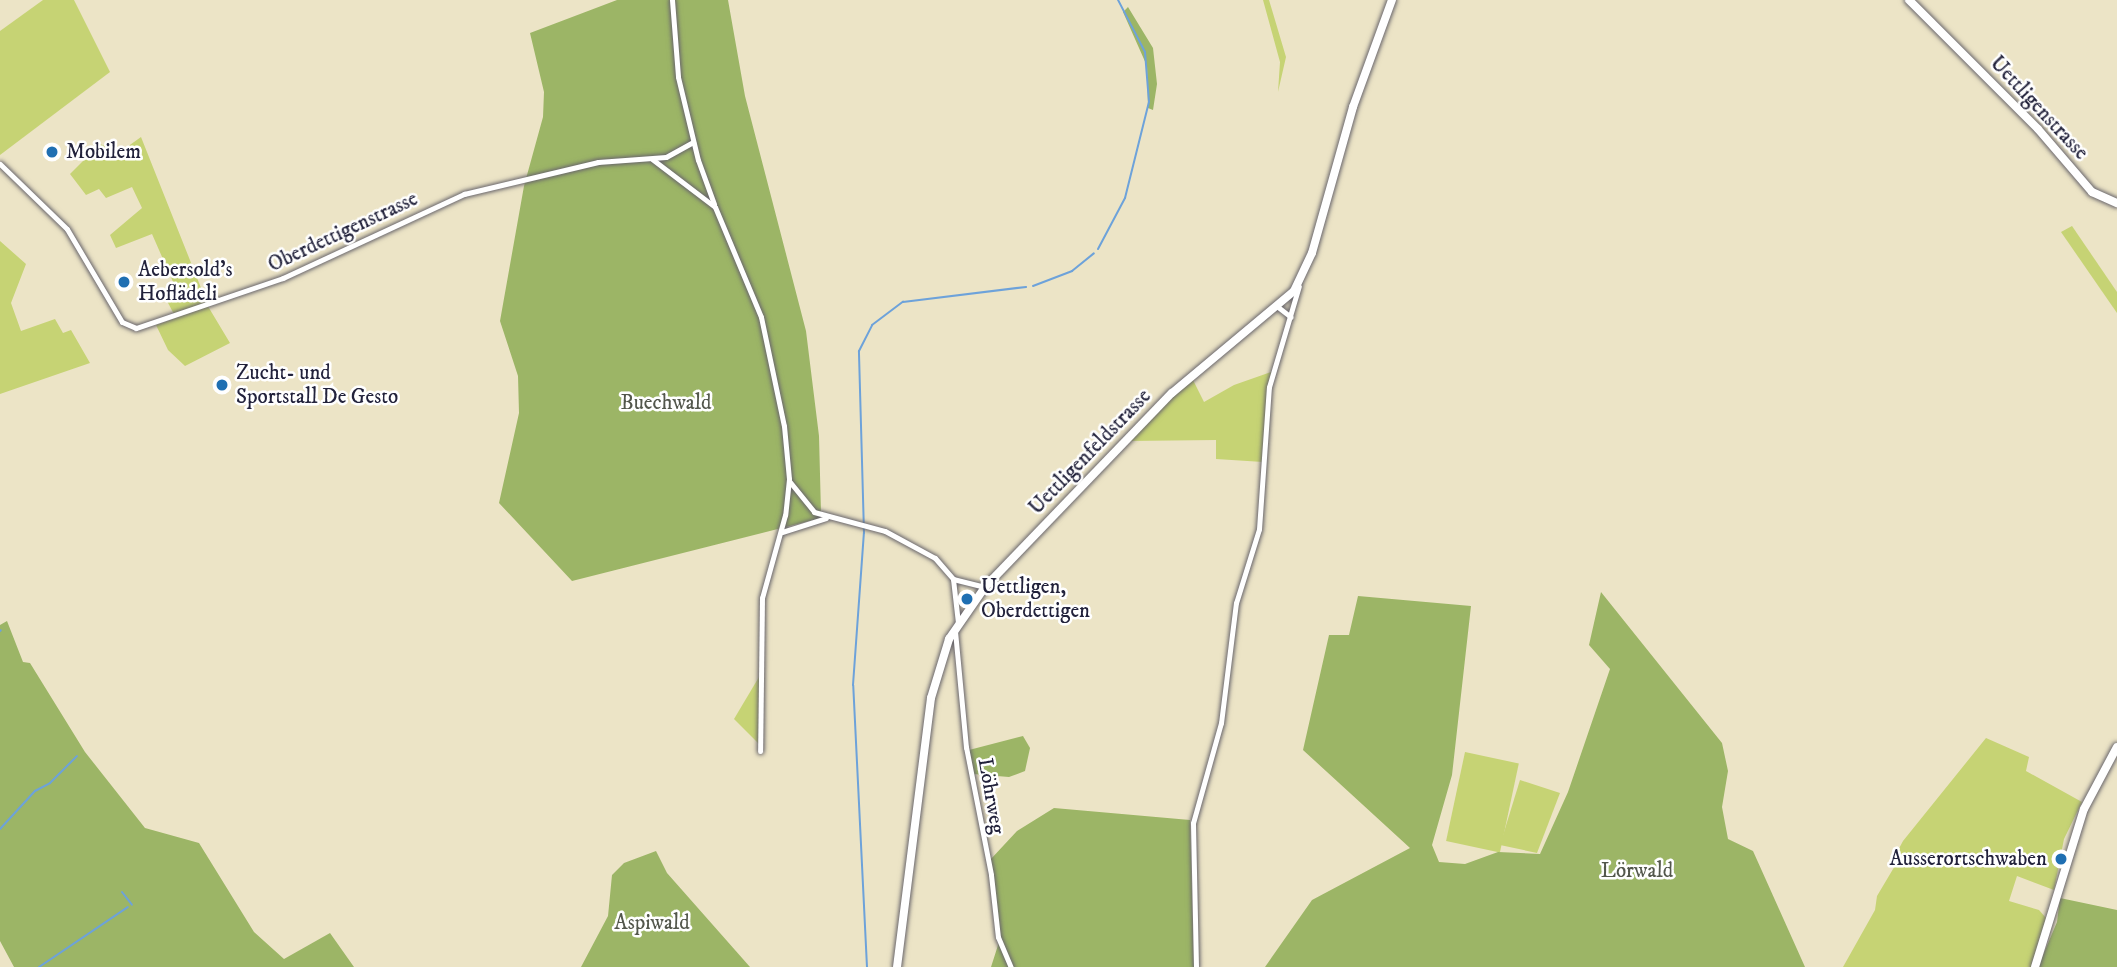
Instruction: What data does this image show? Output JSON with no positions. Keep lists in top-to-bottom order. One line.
{"streets":{"main road":["Uettligenstrasse","Uettligenfeldstrasse"],"street":["Oberdettigenstrasse","Löhrweg"]},"crossings":[["Uettligenfeldstrasse","Löhrweg"]],"parks":["Buechwald","Lörwald","Aspiwald"],"places":["Mobilem","Aebersold's Hoflädeli","Zucht- und Sportstall De Gesto","Uettligen, Oberdettigen","Ausserortschwaben"]}
